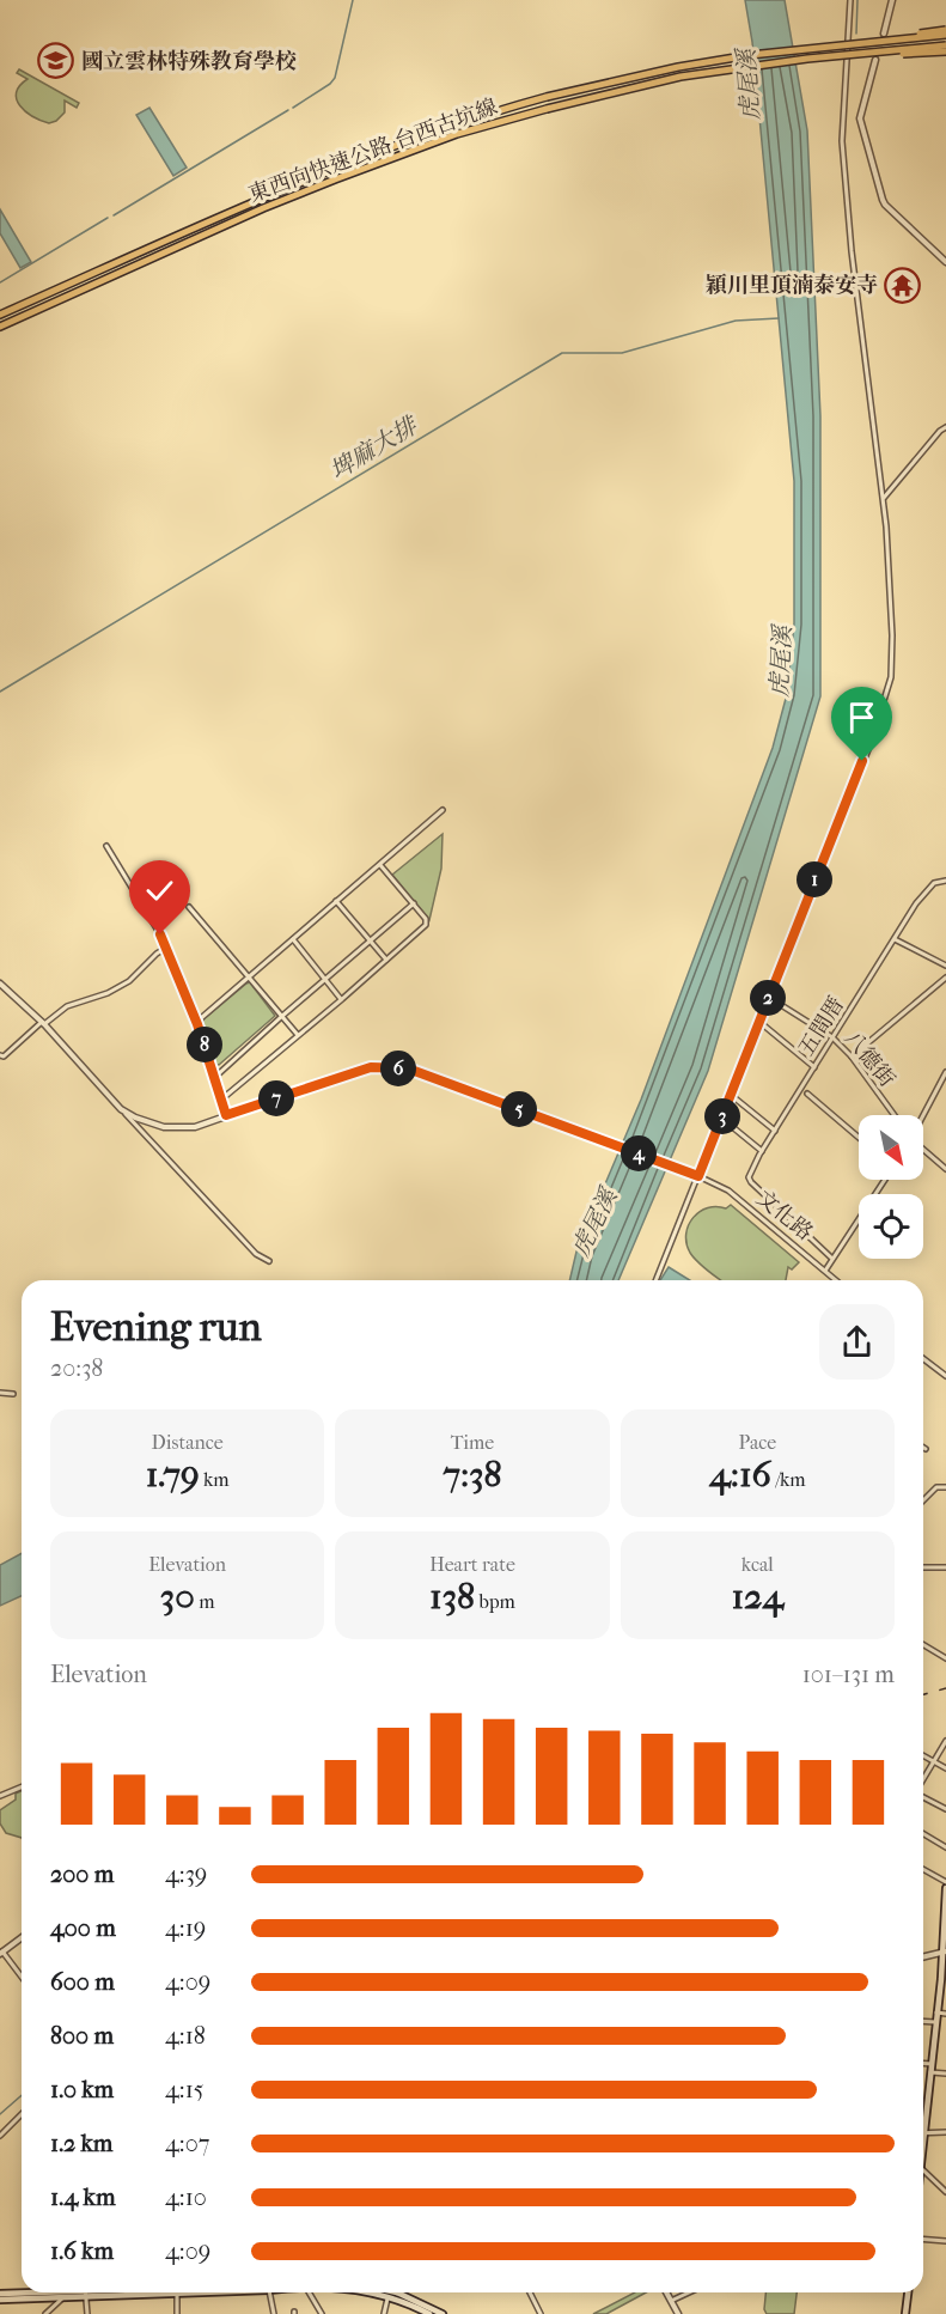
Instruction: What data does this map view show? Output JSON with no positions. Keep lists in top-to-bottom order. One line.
{"streets":{"highway":["東西向快速公路 台西古坑線"],"street":["五間厝","八德街","文化路"]},"crossings":[["五間厝","八德街"],["五間厝","文化路"]],"water":["虎尾溪","埤麻大排"],"places":{"school or university":["國立雲林特殊教育學校"],"temple":["穎川里頂湳泰安寺"]},"north":"bottom right","page":{"pins":["1","2","8","6","7","5","3","4"],"heading":["Evening run","20:38"],"stats":[["Distance","1.79 km"],["Time","7:38"],["Pace","4:16 /km"],["Elevation","30 m"],["Heart rate","138 bpm"],["kcal","124"]],"chart":["Elevation","101–131 m"],"list":[{"name":"200 m","note":"4:39"},{"name":"400 m","note":"4:19"},{"name":"600 m","note":"4:09"},{"name":"800 m","note":"4:18"},{"name":"1.0 km","note":"4:15"},{"name":"1.2 km","note":"4:07"},{"name":"1.4 km","note":"4:10"},{"name":"1.6 km","note":"4:09"}]}}
